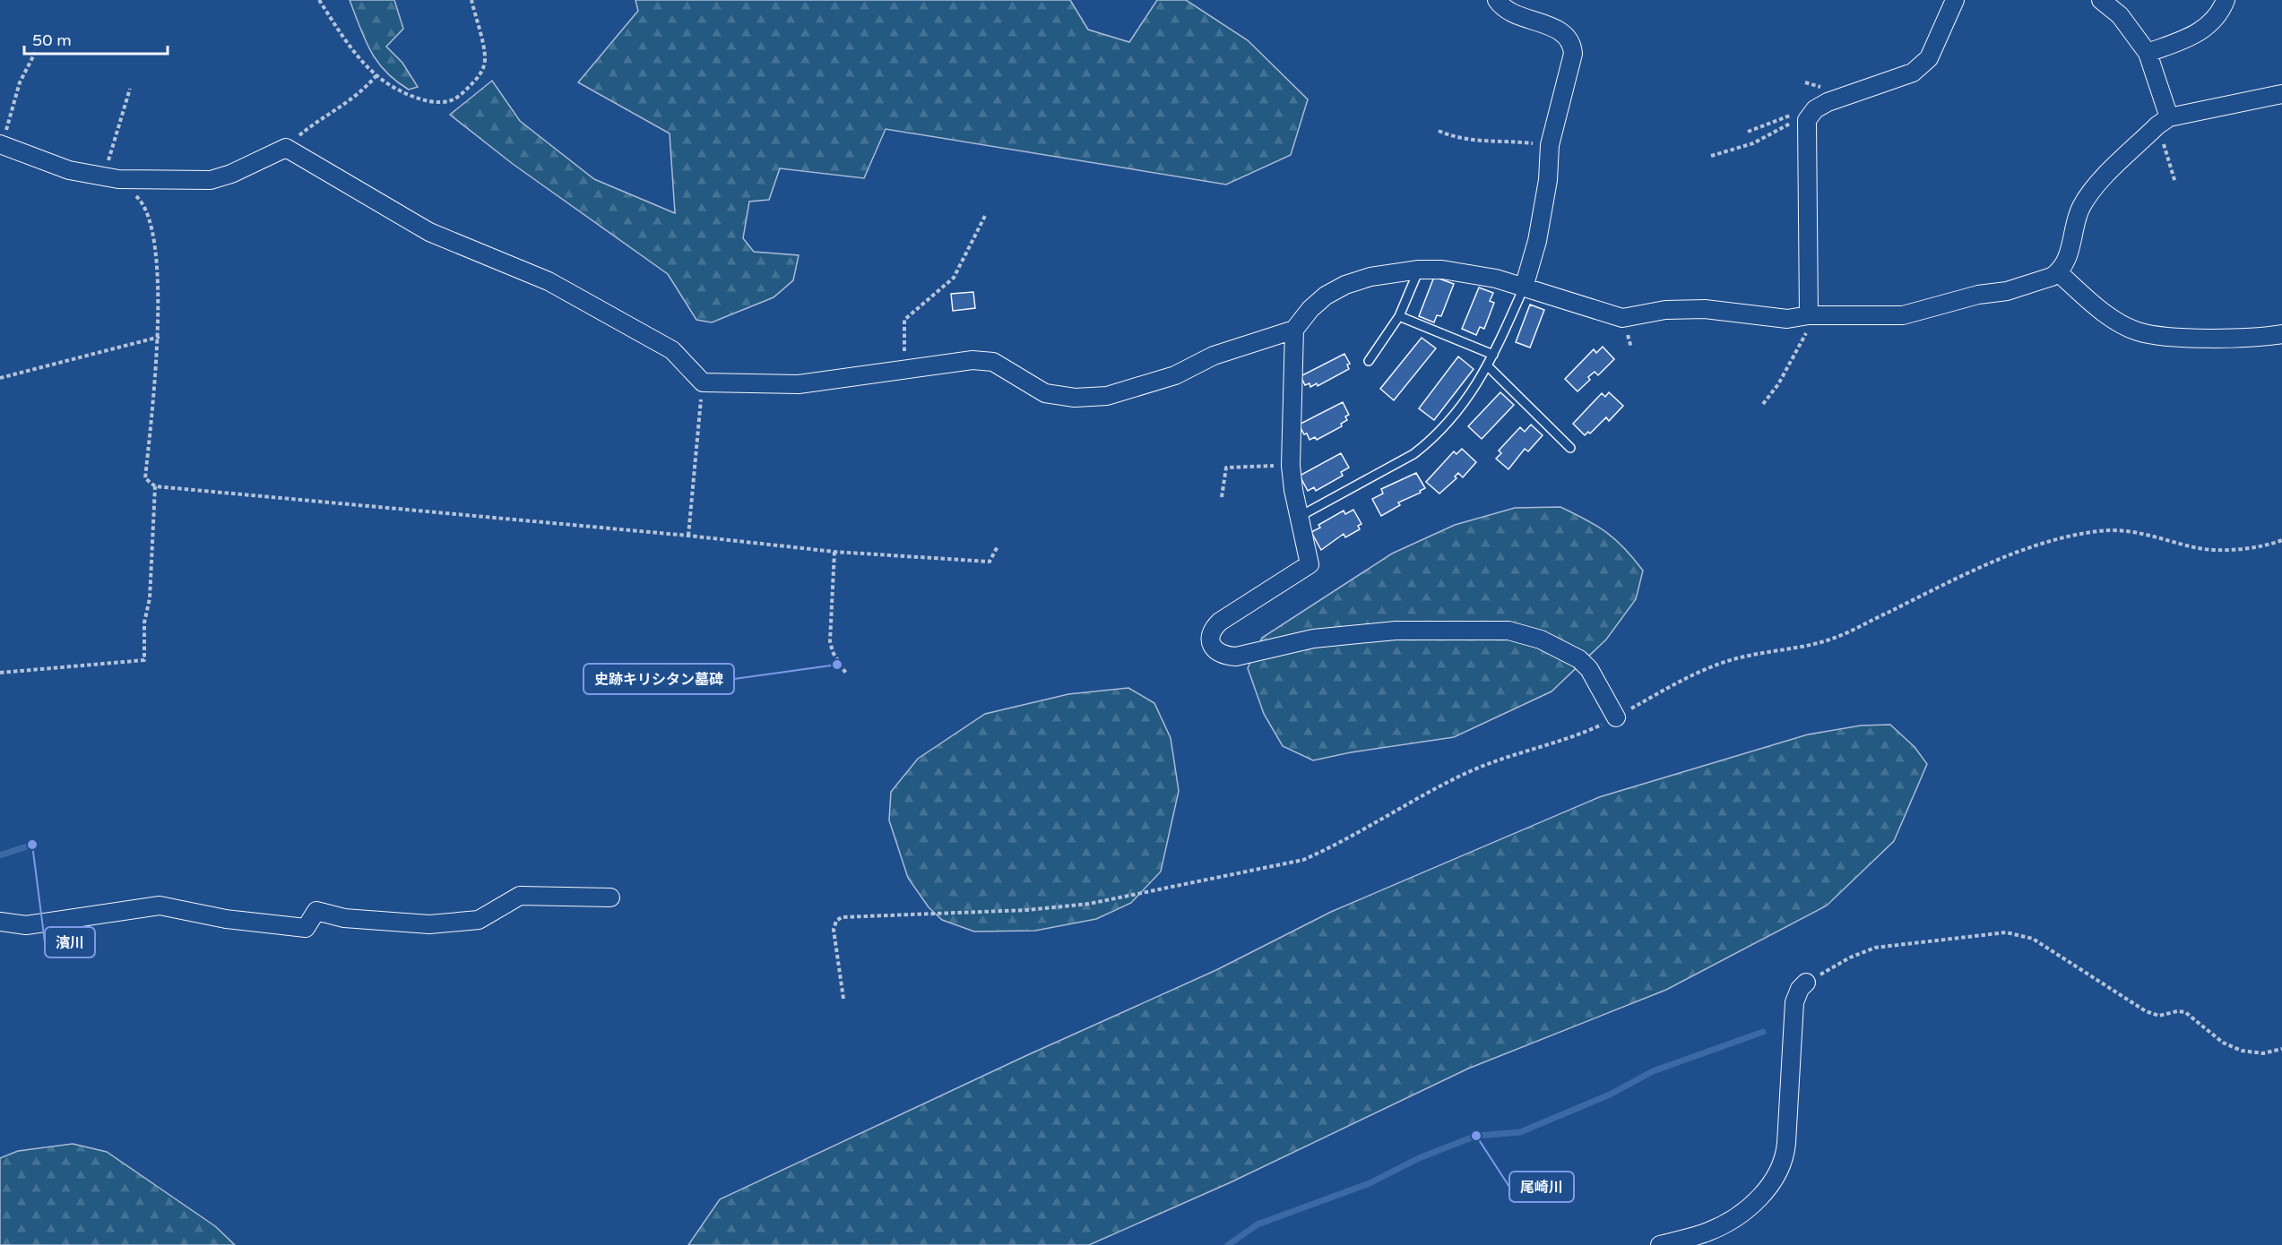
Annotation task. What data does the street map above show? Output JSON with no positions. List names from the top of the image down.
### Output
{
  "places": ["史跡キリシタン墓碑", "濱川", "尾崎川"],
  "scale_bar": "50 m"
}
